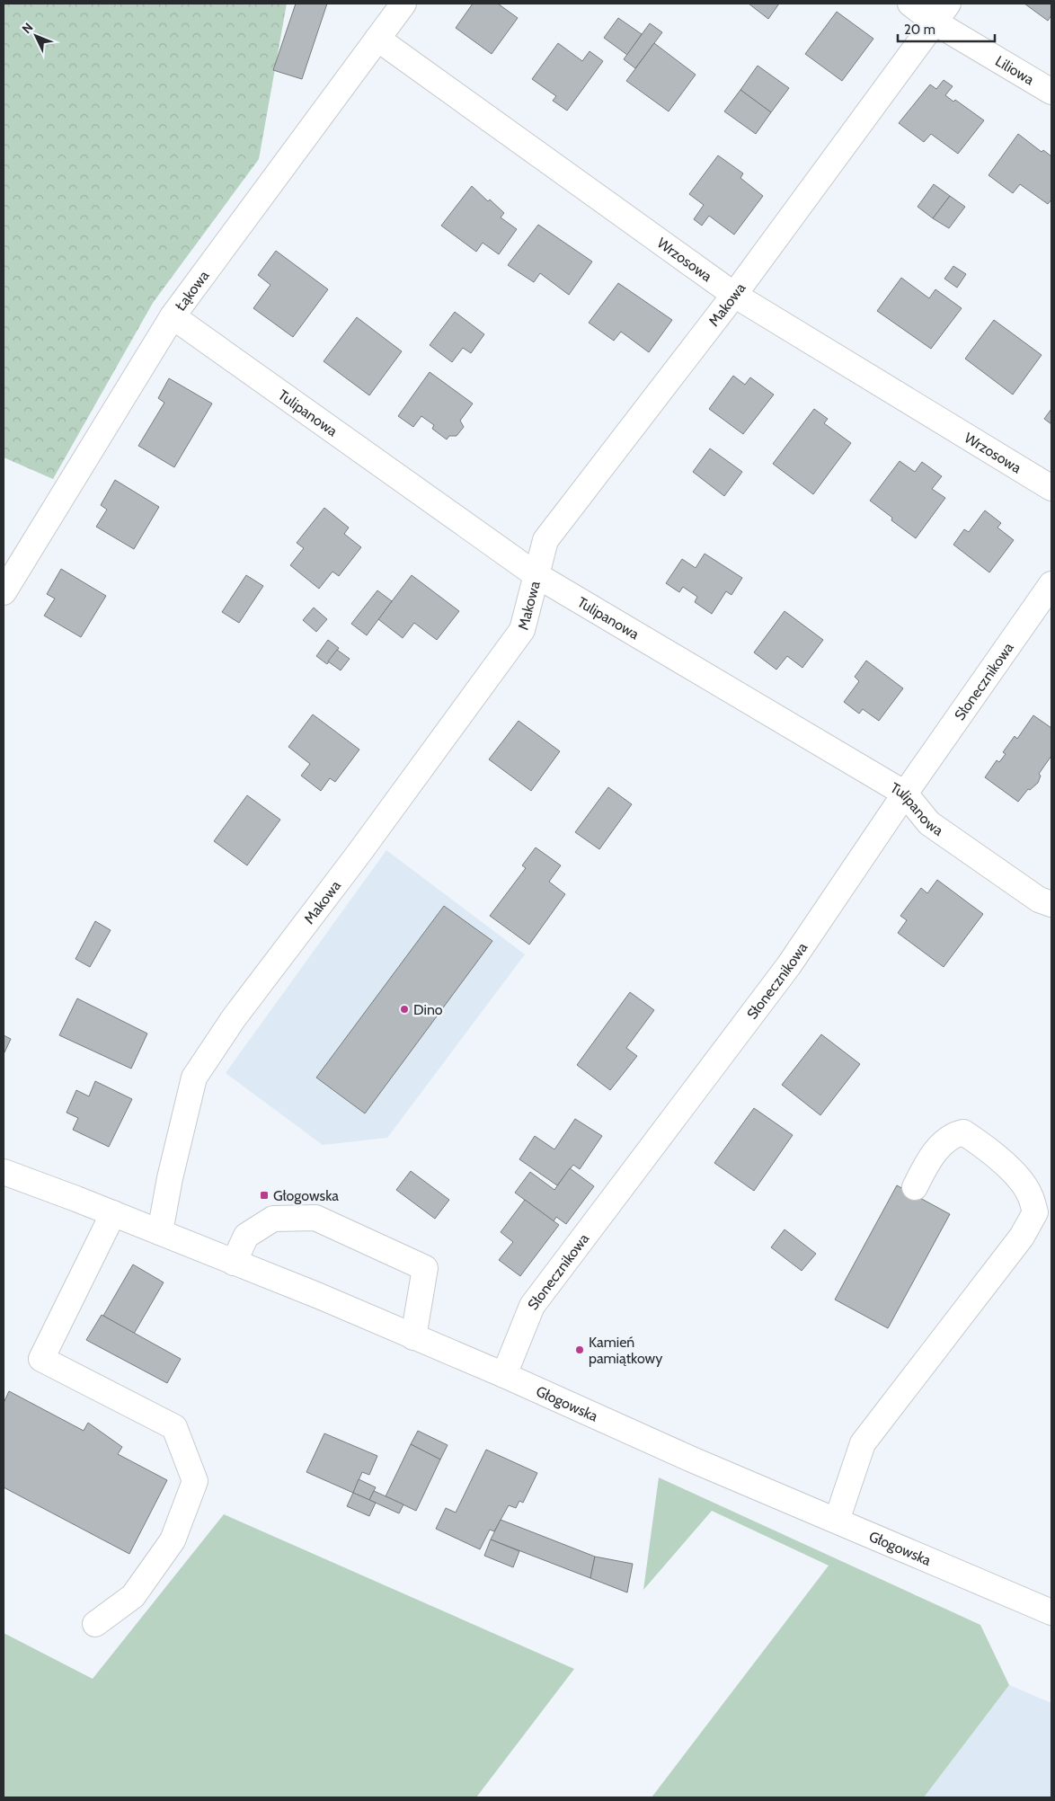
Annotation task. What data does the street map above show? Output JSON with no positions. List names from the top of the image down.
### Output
{
  "streets": {
    "street": [
      "Liliowa",
      "Wrzosowa",
      "Łąkowa",
      "Makowa",
      "Tulipanowa",
      "Słonecznikowa",
      "Głogowska"
    ]
  },
  "crossings": [
    ["Liliowa", "Makowa"],
    ["Wrzosowa", "Łąkowa"],
    ["Wrzosowa", "Makowa"],
    ["Łąkowa", "Tulipanowa"],
    ["Makowa", "Tulipanowa"],
    ["Makowa", "Głogowska"],
    ["Tulipanowa", "Słonecznikowa"],
    ["Słonecznikowa", "Głogowska"]
  ],
  "places": {
    "other": ["Dino", "Kamień pamiątkowy"],
    "transit": ["Głogowska"]
  },
  "scale_bar": "20 m",
  "north": "top left"
}
